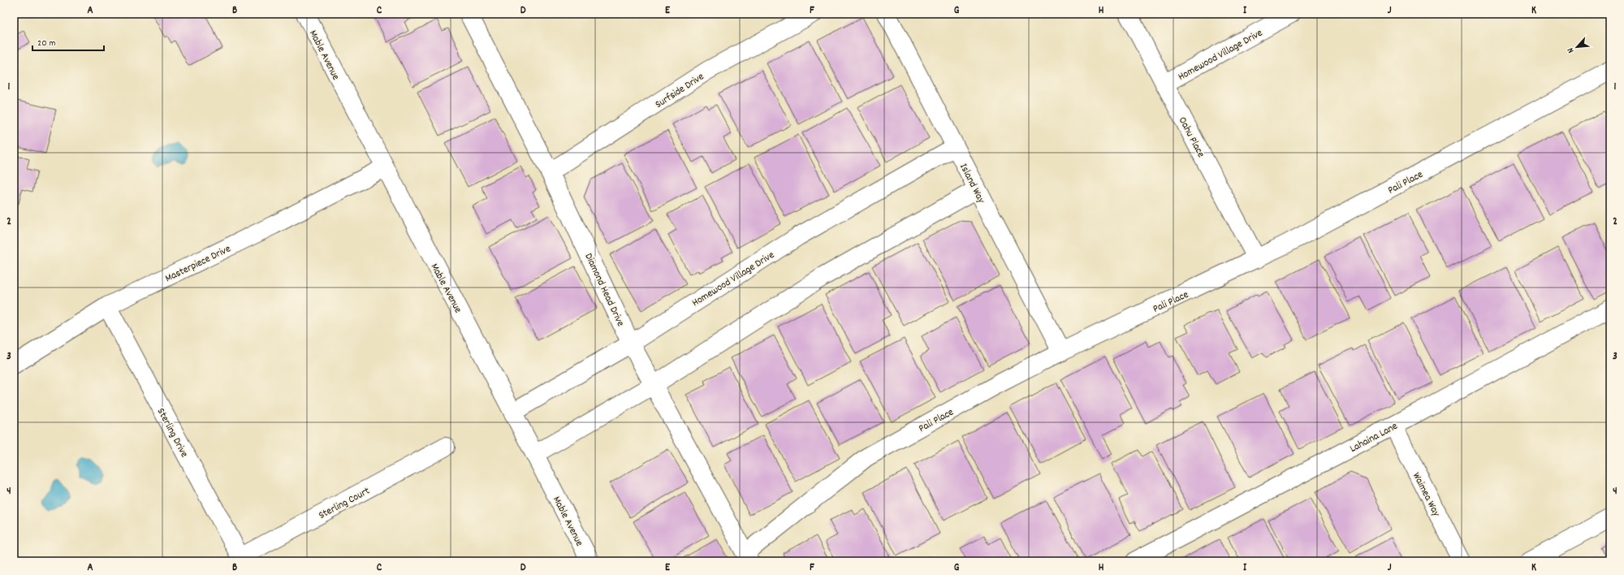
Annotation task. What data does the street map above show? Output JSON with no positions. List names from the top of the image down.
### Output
{
  "streets": {
    "street": [
      "Homewood Village Drive",
      "Mable Avenue",
      "Surfside Drive",
      "Oahu Place",
      "Pali Place",
      "Island Way",
      "Masterpiece Drive",
      "Diamond Head Drive",
      "Sterling Drive",
      "Lahaina Lane",
      "Waimea Way",
      "Sterling Court"
    ]
  },
  "crossings": [
    ["Homewood Village Drive", "Mable Avenue"],
    ["Homewood Village Drive", "Oahu Place"],
    ["Homewood Village Drive", "Island Way"],
    ["Homewood Village Drive", "Diamond Head Drive"],
    ["Mable Avenue", "Masterpiece Drive"],
    ["Surfside Drive", "Diamond Head Drive"],
    ["Oahu Place", "Pali Place"],
    ["Pali Place", "Island Way"],
    ["Pali Place", "Diamond Head Drive"],
    ["Masterpiece Drive", "Sterling Drive"],
    ["Sterling Drive", "Sterling Court"],
    ["Lahaina Lane", "Waimea Way"]
  ],
  "scale_bar": "20 m",
  "north": "bottom left",
  "grid": {
    "columns": [
      "A",
      "B",
      "C",
      "D",
      "E",
      "F",
      "G",
      "H",
      "I",
      "J",
      "K"
    ],
    "rows": [
      "1",
      "2",
      "3",
      "4"
    ]
  }
}
